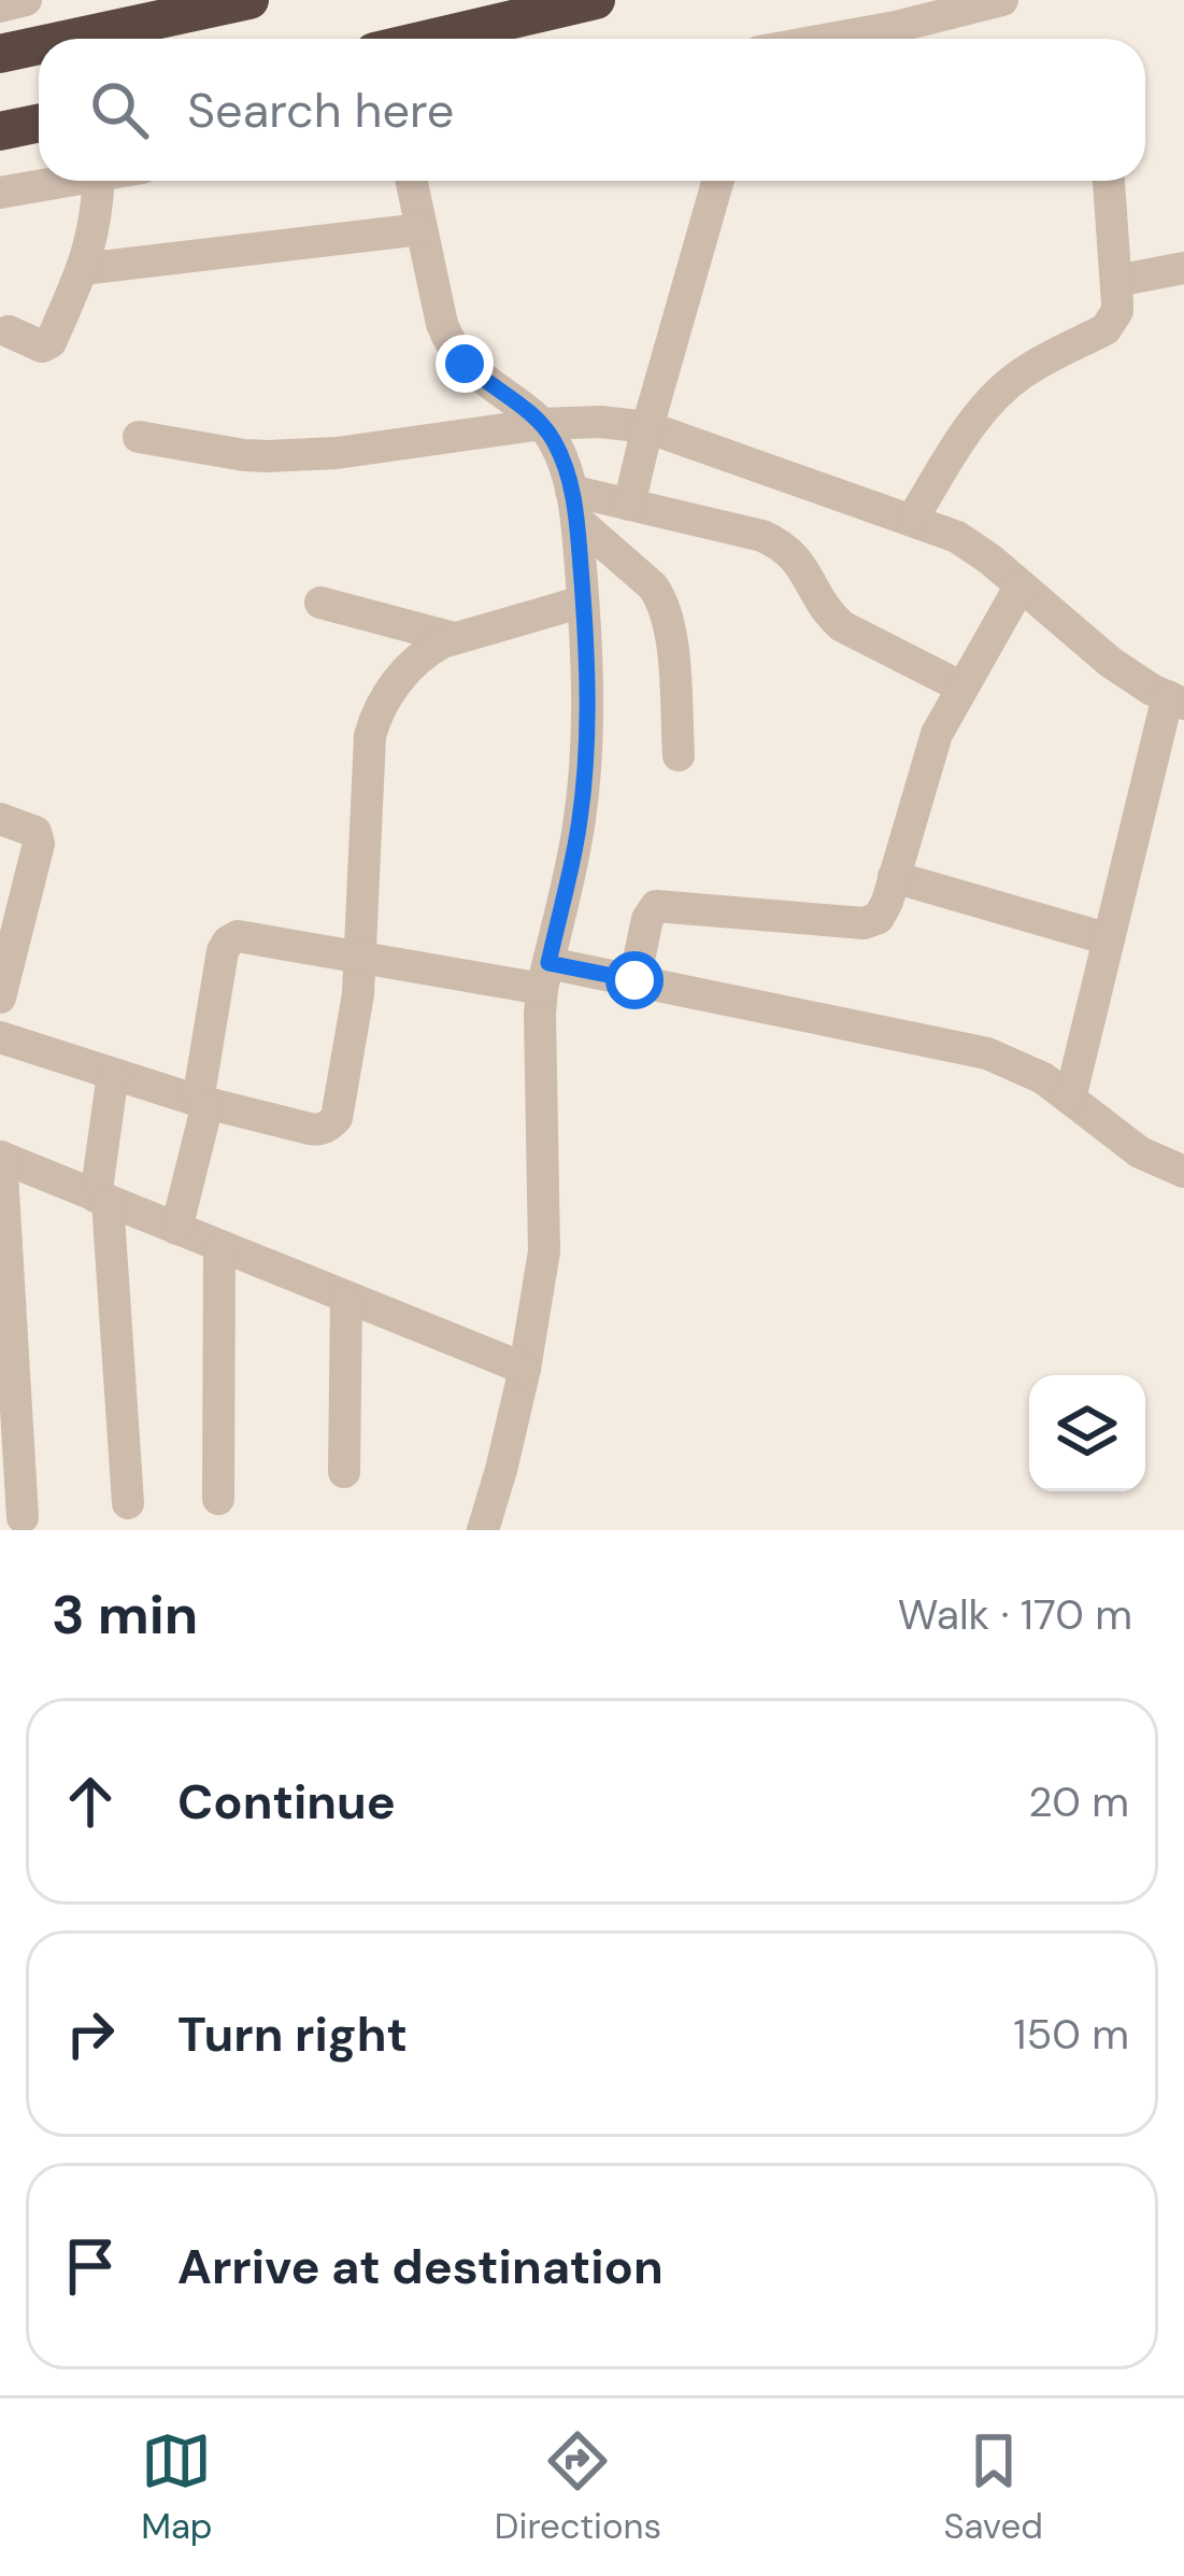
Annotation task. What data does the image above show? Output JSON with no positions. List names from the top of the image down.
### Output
{
  "page": {
    "search": "Search here",
    "heading": ["3 min", "Walk · 170 m"],
    "list": [
      ["Continue", "20 m"],
      ["Turn right", "150 m"],
      "Arrive at destination"
    ],
    "nav": ["Map", "Directions", "Saved"]
  }
}
